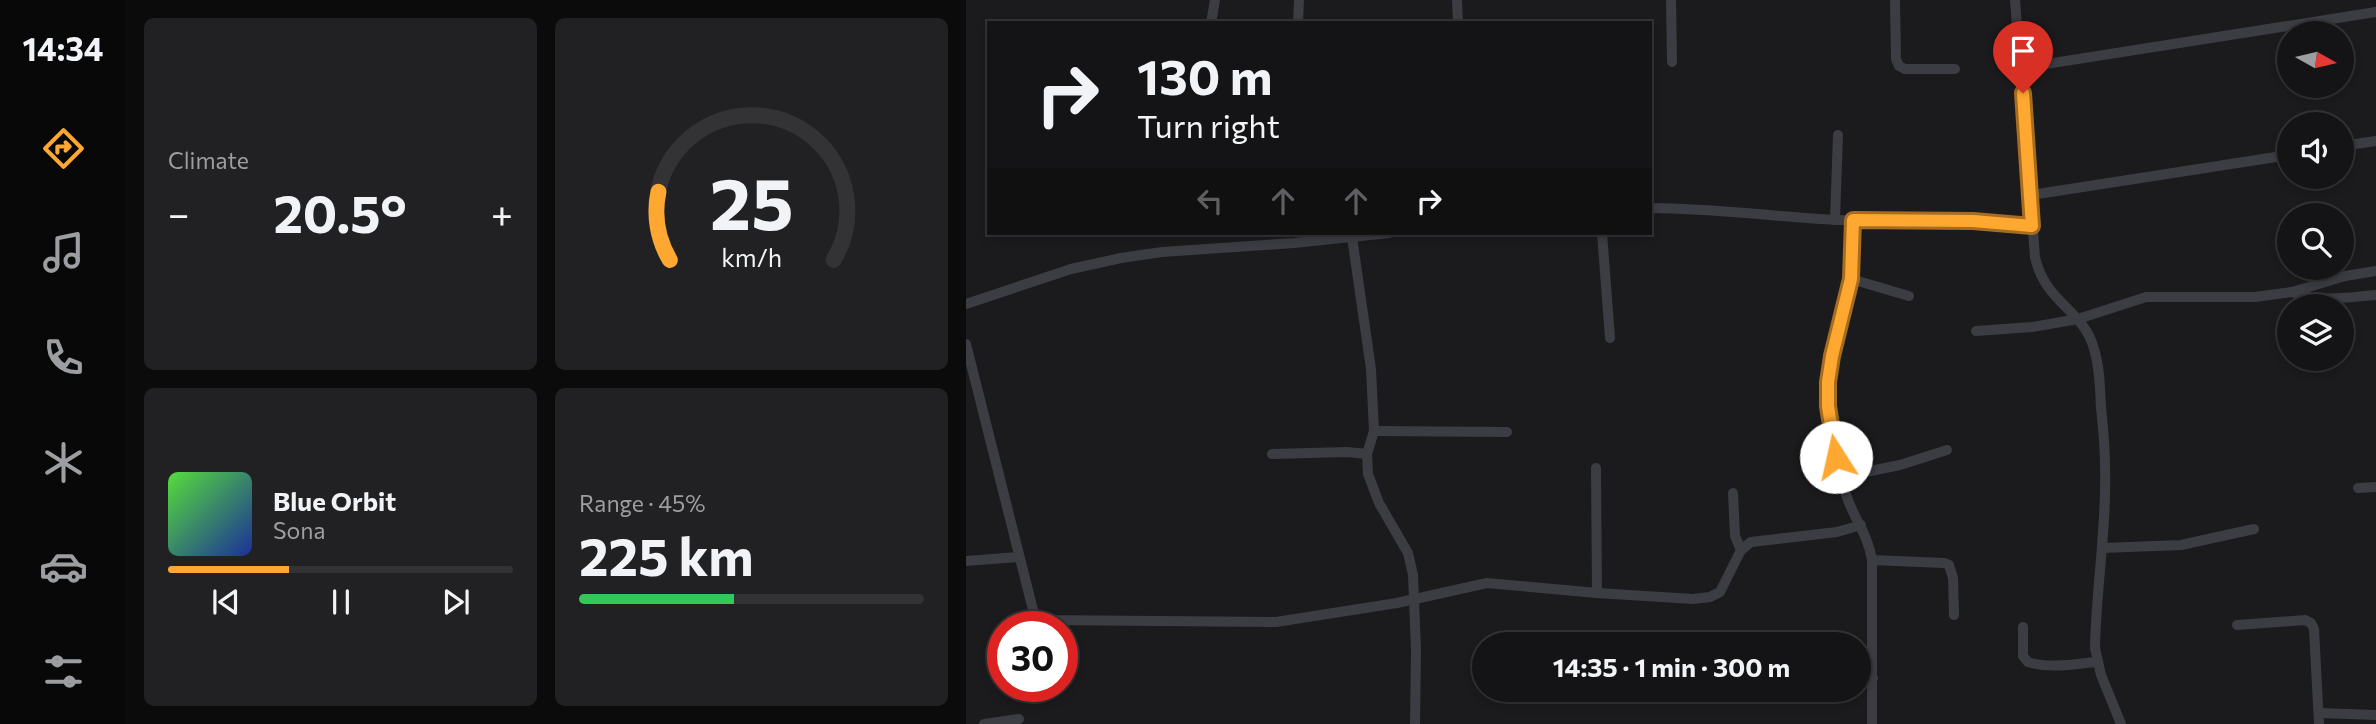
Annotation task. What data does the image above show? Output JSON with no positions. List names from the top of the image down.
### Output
{
  "north": "right",
  "page": {
    "tabs": "14:34",
    "tile": [
      "Climate",
      ["Range · 45%", "225 km"]
    ],
    "turn": ["130 m", "Turn right"],
    "heat": ["−", "20.5°", "+"],
    "song": ["Blue Orbit", "Sona"],
    "limit": "30",
    "trip": "14:35 · 1 min · 300 m",
    "gauge": ["25", "km/h"]
  }
}
